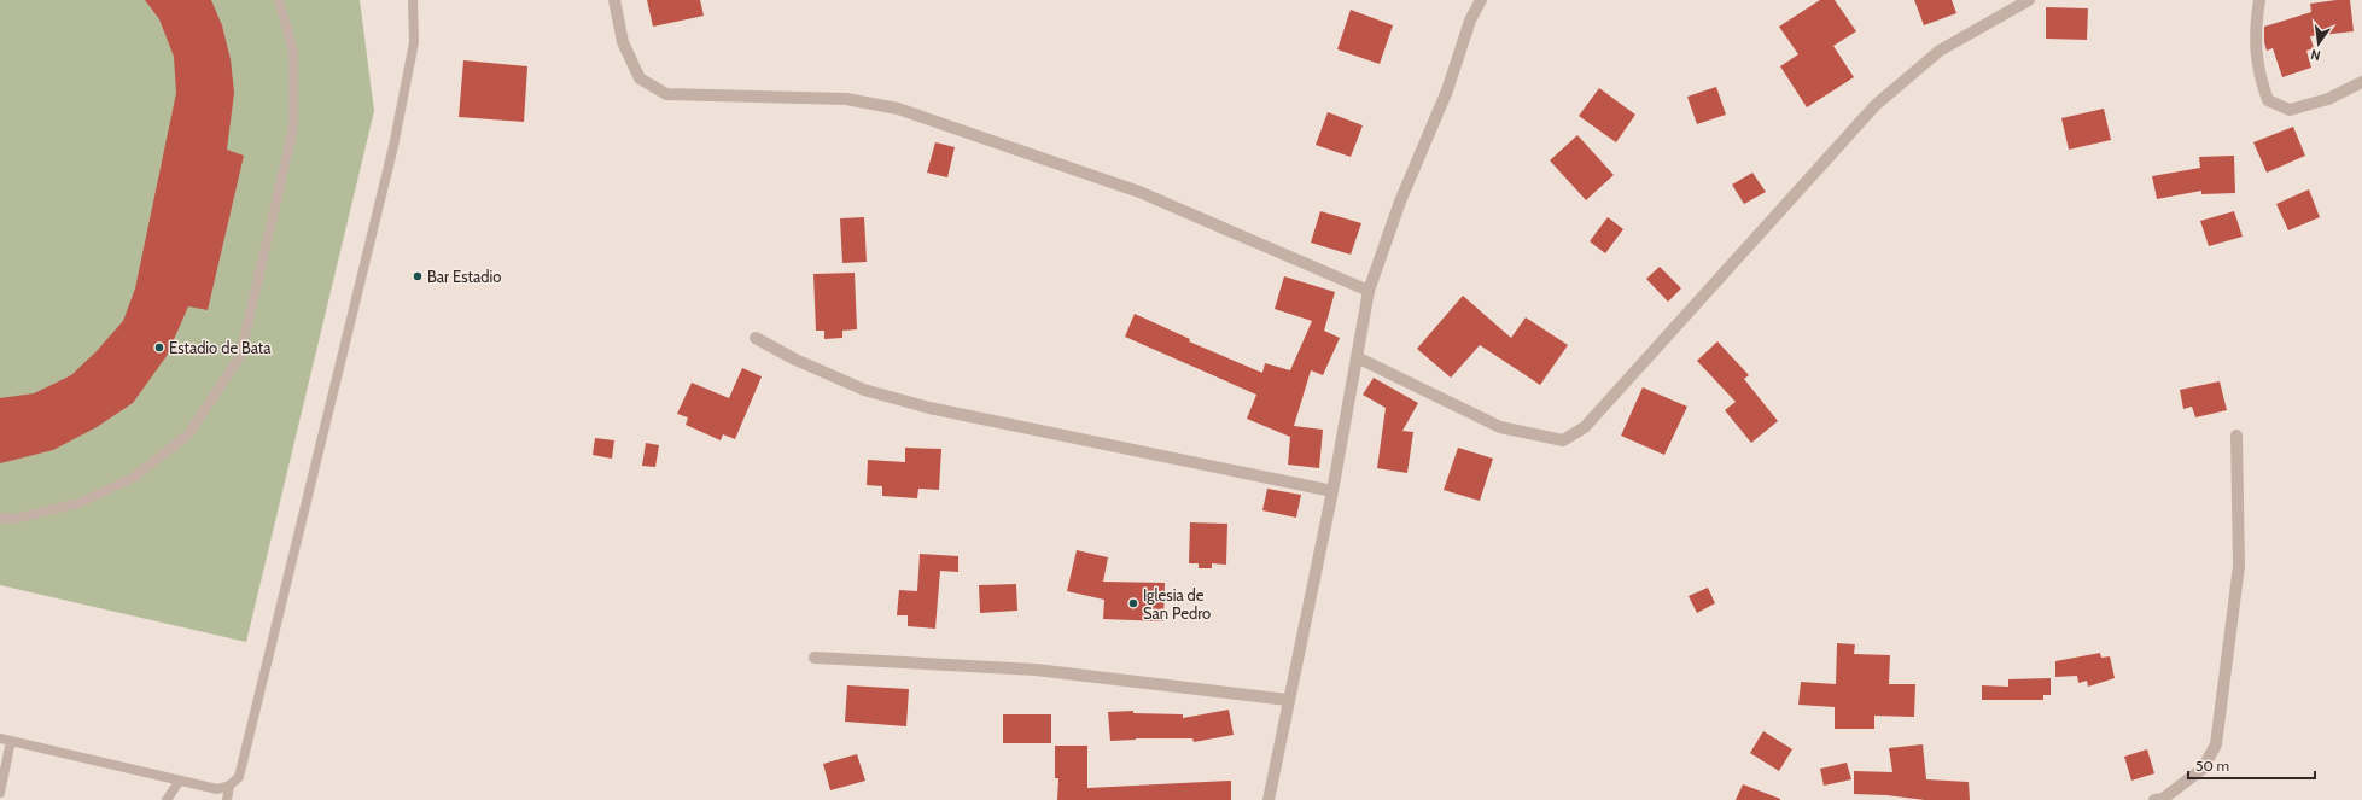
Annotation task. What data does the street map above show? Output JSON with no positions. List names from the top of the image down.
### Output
{
  "places": ["Bar Estadio", "Estadio de Bata", "Iglesia de San Pedro"],
  "scale_bar": "50 m",
  "north": "bottom"
}
